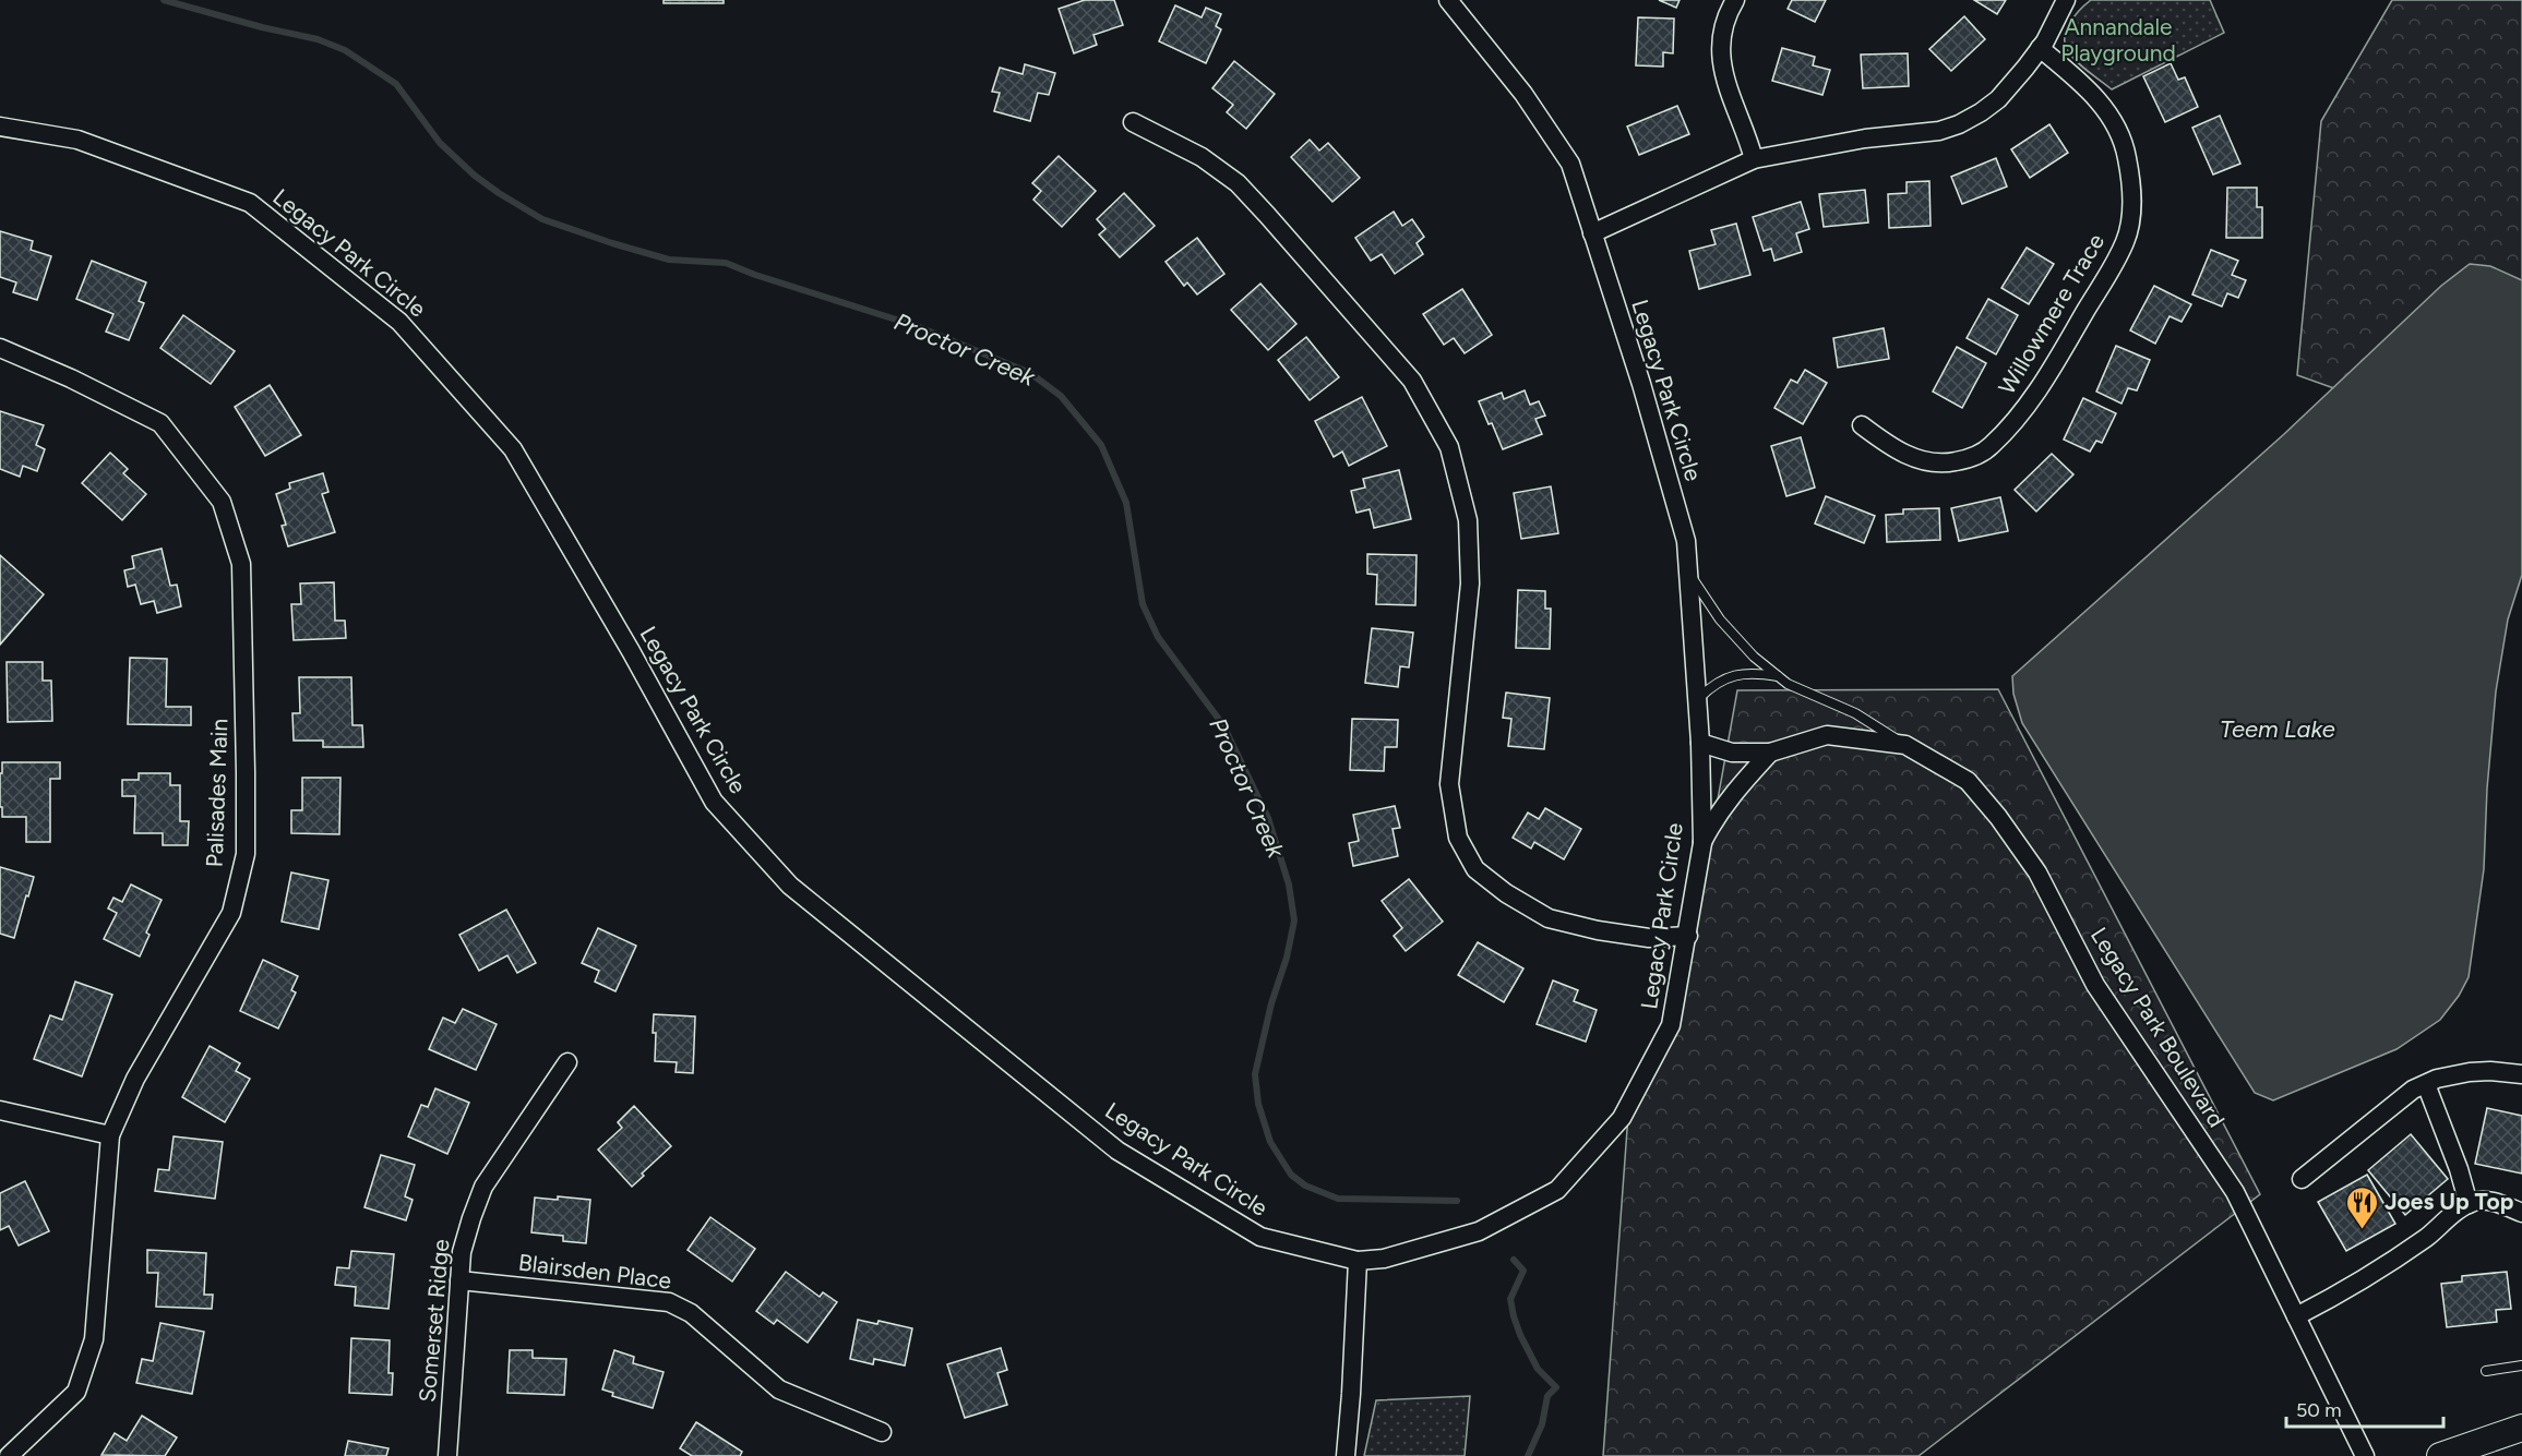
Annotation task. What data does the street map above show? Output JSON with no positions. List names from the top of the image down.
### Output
{
  "streets": {
    "street": [
      "Legacy Park Circle",
      "Willowmere Trace",
      "Palisades Main",
      "Legacy Park Boulevard",
      "Blairsden Place",
      "Somerset Ridge"
    ]
  },
  "crossings": [
    ["Legacy Park Circle", "Legacy Park Boulevard"],
    ["Blairsden Place", "Somerset Ridge"]
  ],
  "water": ["Proctor Creek", "Teem Lake"],
  "parks": ["Annandale Playground"],
  "places": {
    "restaurant": ["Joes Up Top"]
  },
  "scale_bar": "50 m"
}
